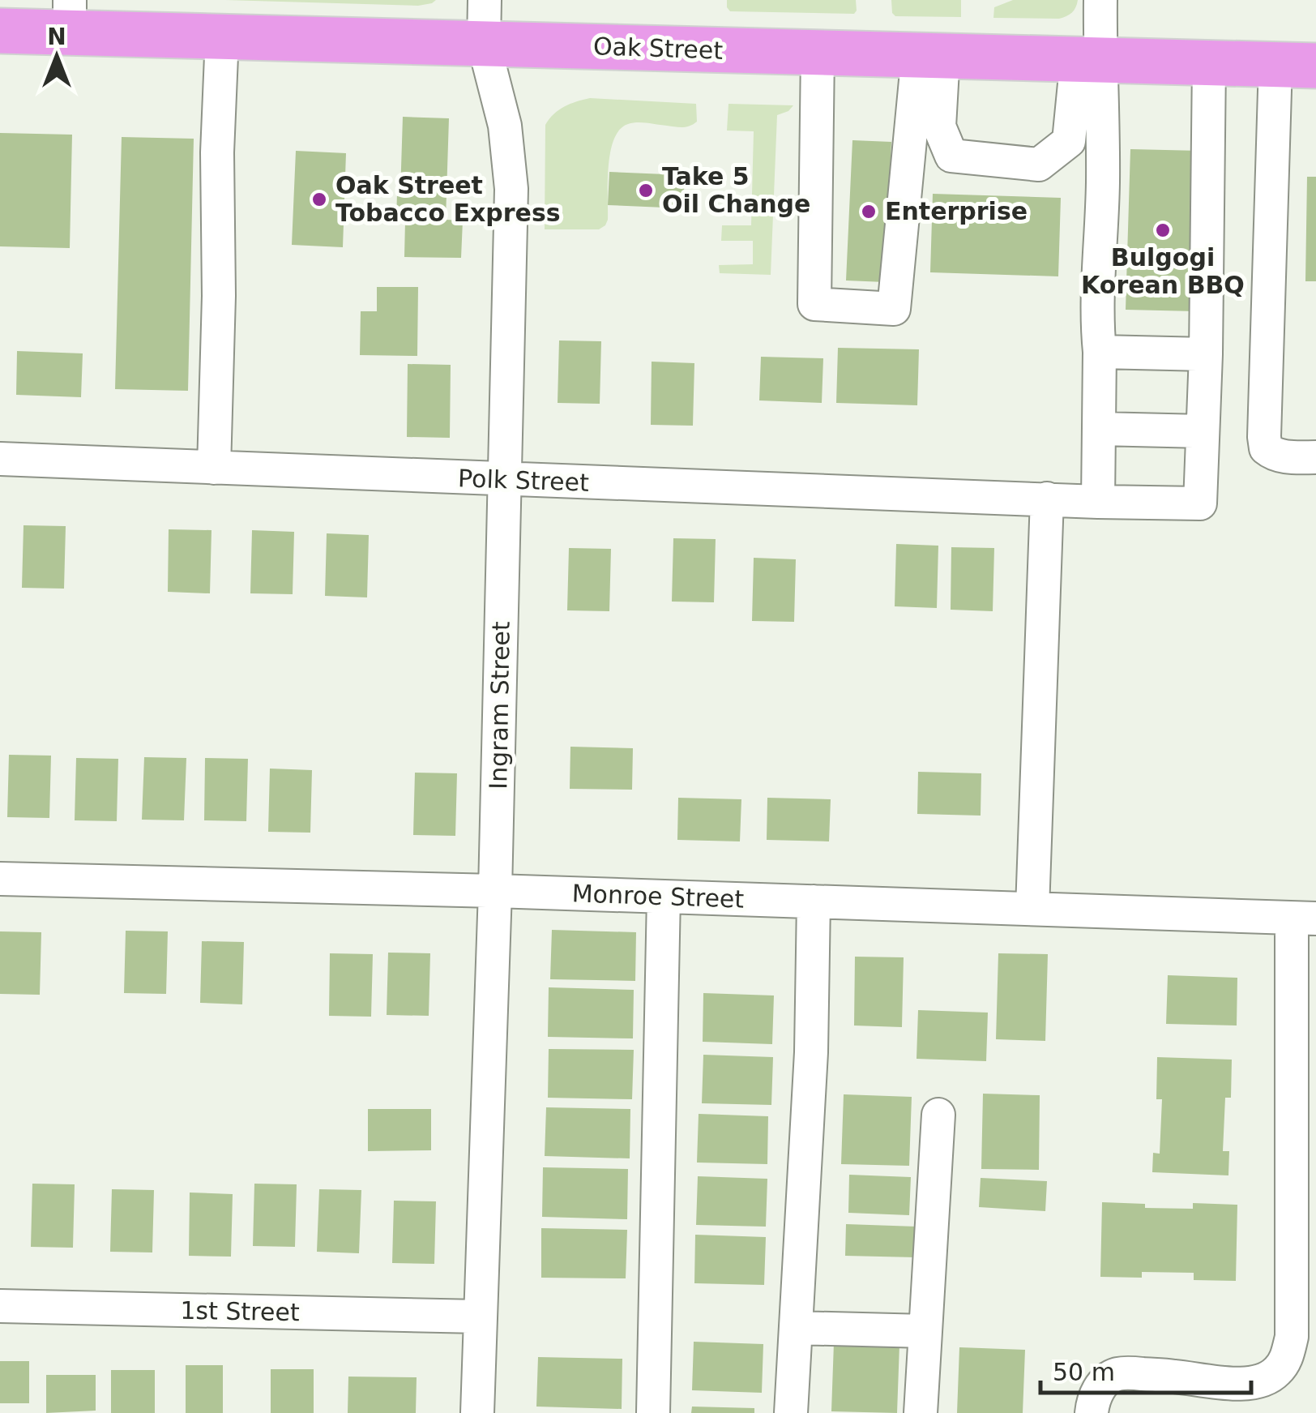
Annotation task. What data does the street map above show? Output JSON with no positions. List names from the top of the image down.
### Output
{
  "streets": {
    "highway": ["Oak Street"],
    "street": [
      "Polk Street",
      "Ingram Street",
      "Monroe Street",
      "1st Street"
    ]
  },
  "crossings": [
    ["Oak Street", "Ingram Street"],
    ["Polk Street", "Ingram Street"],
    ["Ingram Street", "Monroe Street"],
    ["Ingram Street", "1st Street"]
  ],
  "places": [
    "Take 5 Oil Change",
    "Oak Street Tobacco Express",
    "Enterprise",
    "Bulgogi Korean BBQ"
  ],
  "scale_bar": "50 m",
  "north": "top"
}
